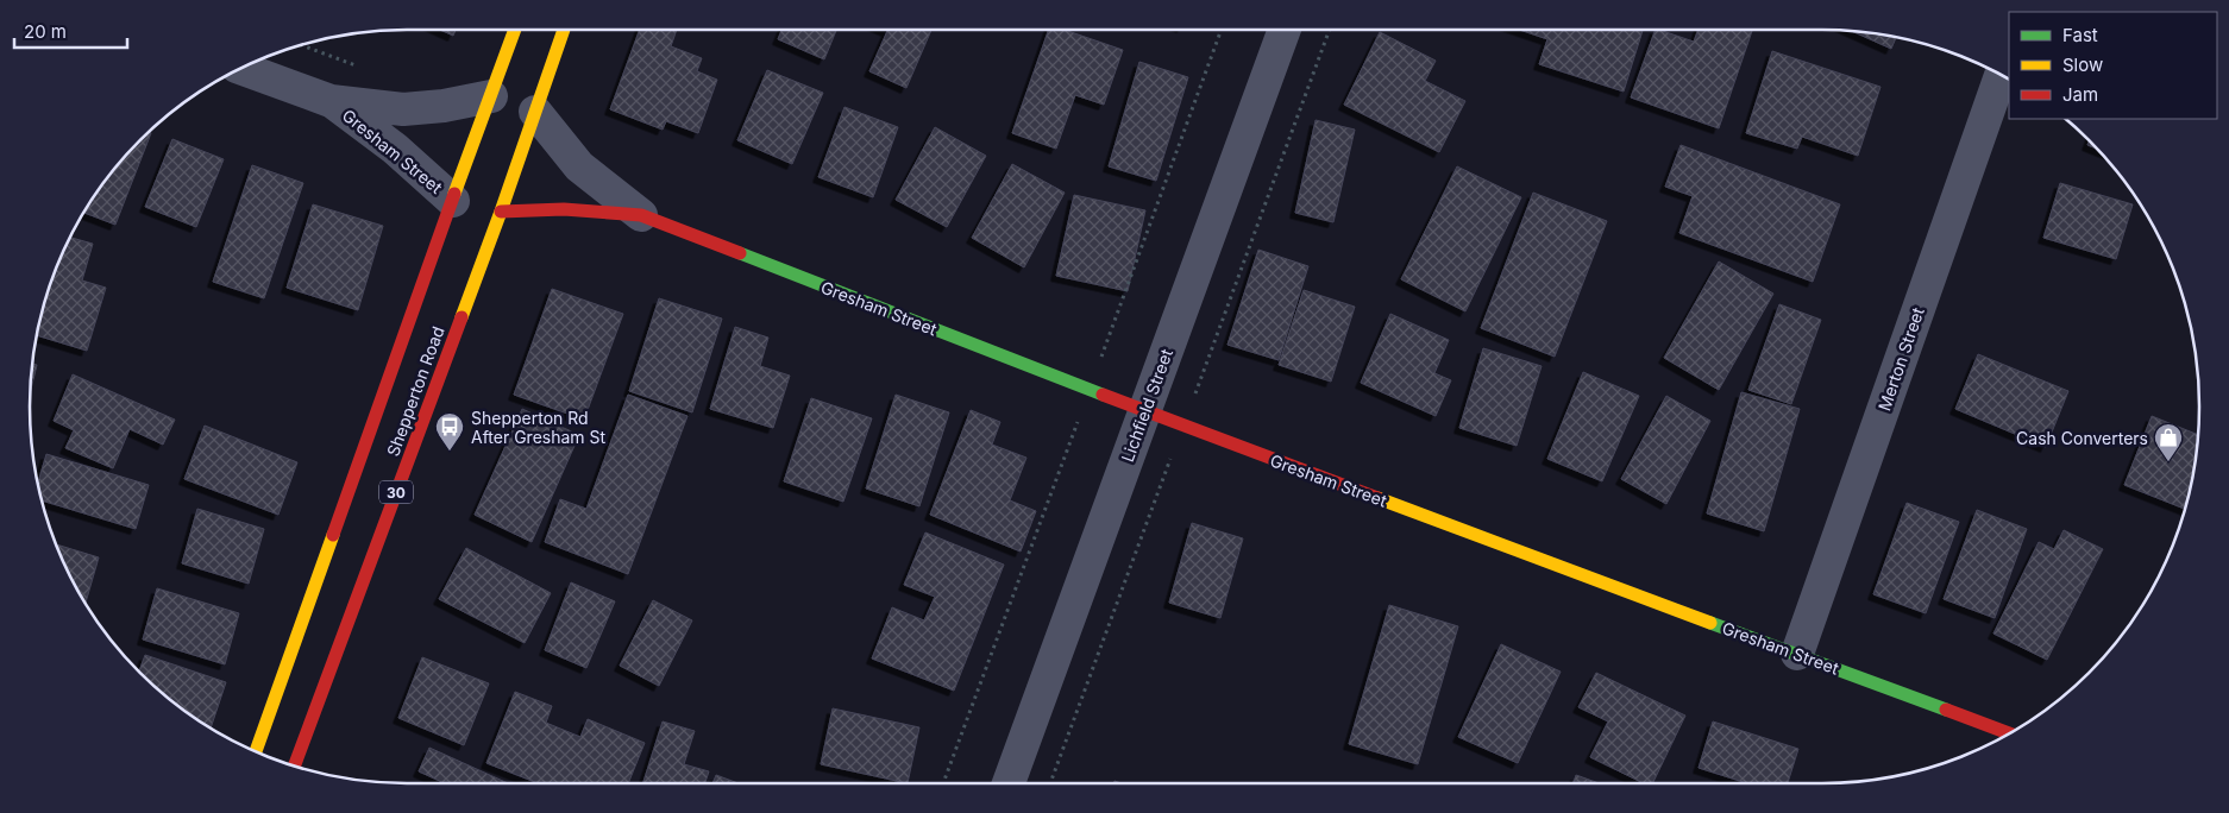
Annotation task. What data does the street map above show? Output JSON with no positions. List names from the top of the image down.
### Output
{
  "streets": {
    "main road": ["Gresham Street", "Shepperton Road", "30"],
    "street": ["Merton Street", "Lichfield Street"]
  },
  "crossings": [
    ["Gresham Street", "Merton Street"],
    ["Gresham Street", "Shepperton Road"],
    ["Gresham Street", "Lichfield Street"]
  ],
  "places": {
    "bus stop": ["Shepperton Rd After Gresham St"],
    "shop": ["Cash Converters"]
  },
  "legend": ["Fast", "Slow", "Jam"],
  "scale_bar": "20 m"
}
